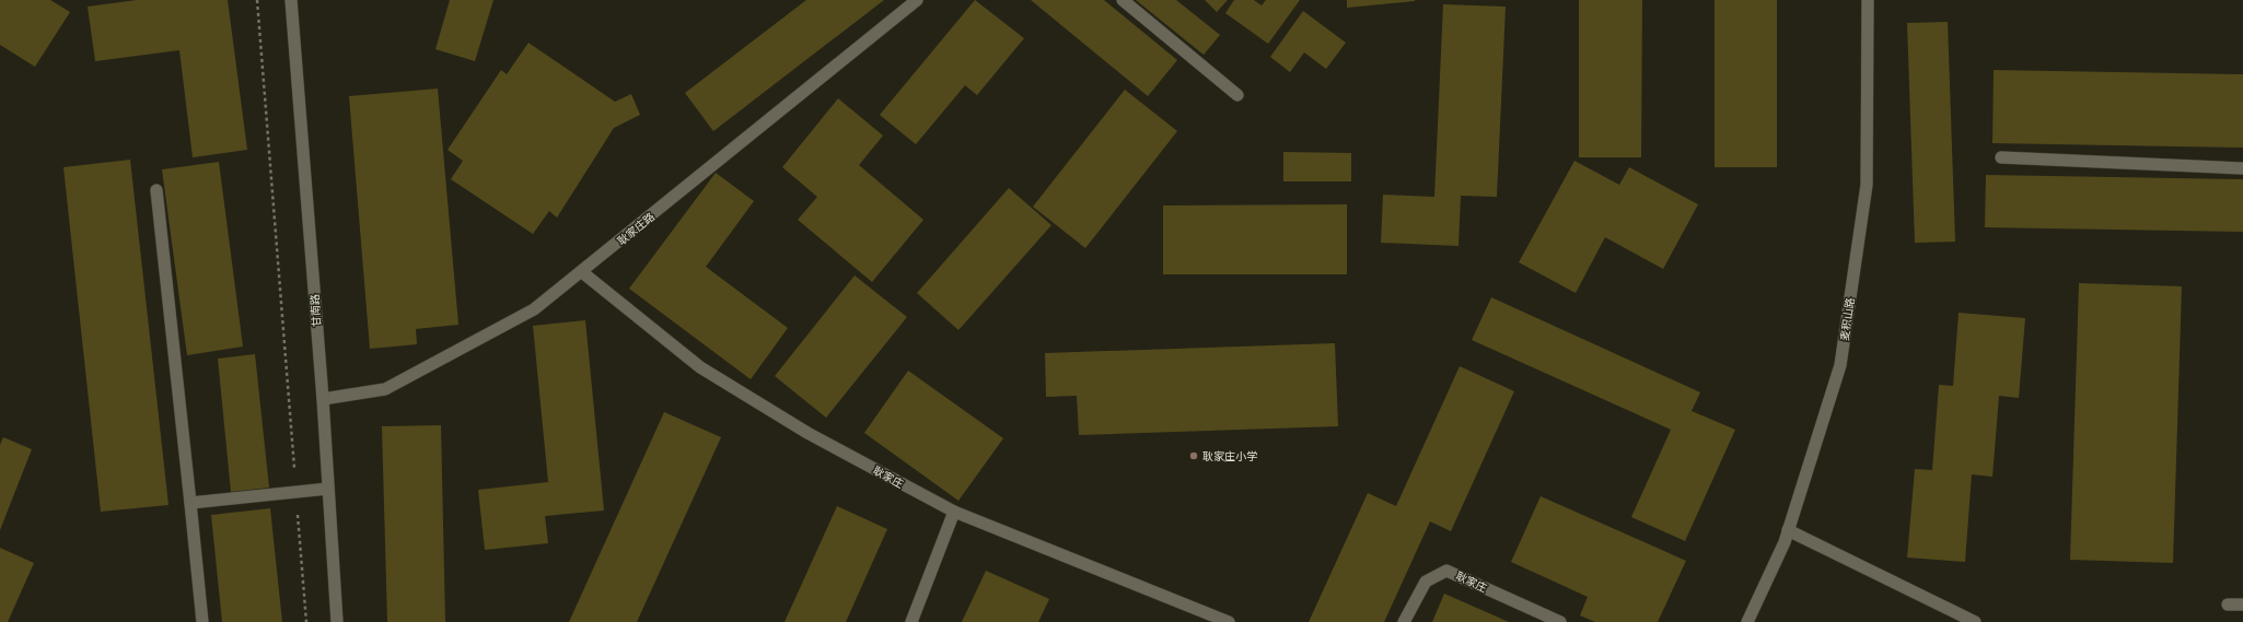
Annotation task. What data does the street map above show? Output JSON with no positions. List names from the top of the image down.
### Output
{
  "streets": {
    "street": [
      "耿家庄路",
      "甘南路",
      "麦积山路",
      "耿家庄"
    ]
  },
  "crossings": [
    ["耿家庄路", "甘南路"],
    ["耿家庄路", "耿家庄"]
  ],
  "places": ["耿家庄小学"]
}
